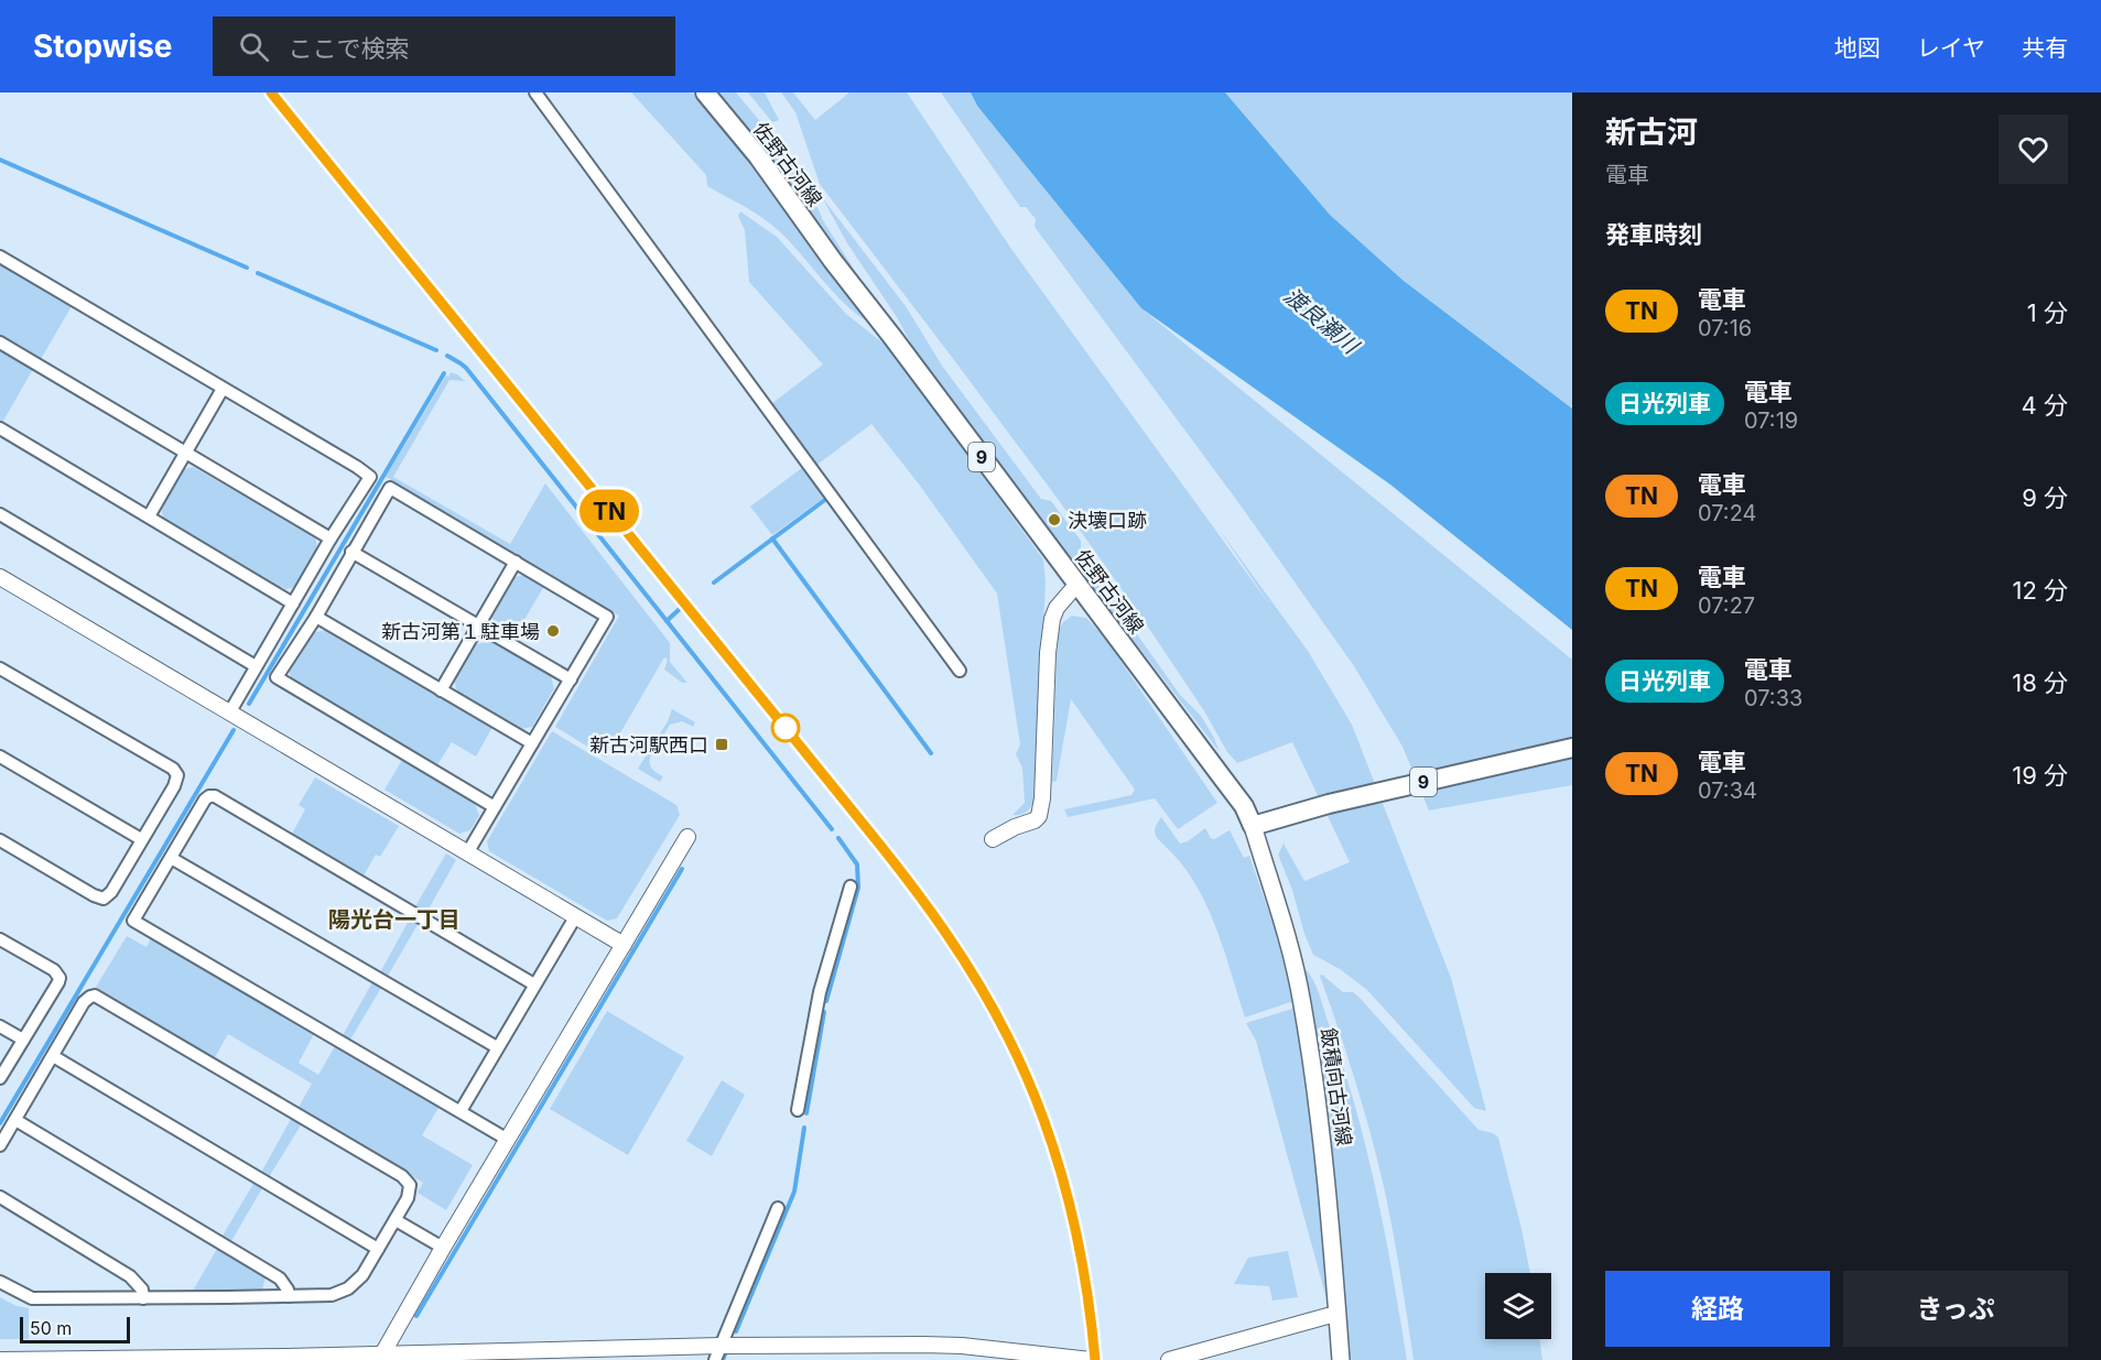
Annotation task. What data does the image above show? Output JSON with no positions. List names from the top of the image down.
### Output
{
  "streets": {
    "main road": ["佐野古河線", "9", "飯積向古河線"]
  },
  "crossings": [
    ["佐野古河線", "9"],
    ["佐野古河線", "飯積向古河線"],
    ["9", "飯積向古河線"]
  ],
  "districts": ["陽光台一丁目"],
  "water": ["渡良瀬川"],
  "places": {
    "other": ["決壊口跡", "新古河第１駐車場"],
    "transit": ["新古河駅西口"]
  },
  "scale_bar": "50 m",
  "page": {
    "header": "Stopwise",
    "search": "ここで検索",
    "nav": ["地図", "レイヤ", "共有"],
    "on_map": "TN",
    "heading": [
      ["新古河", "電車"],
      "発車時刻"
    ],
    "list": [
      {
        "mark": "TN",
        "name": "電車",
        "note": "07:16",
        "value": "1 分"
      },
      {
        "mark": "日光列車",
        "name": "電車",
        "note": "07:19",
        "value": "4 分"
      },
      {
        "mark": "TN",
        "name": "電車",
        "note": "07:24",
        "value": "9 分"
      },
      {
        "mark": "TN",
        "name": "電車",
        "note": "07:27",
        "value": "12 分"
      },
      {
        "mark": "日光列車",
        "name": "電車",
        "note": "07:33",
        "value": "18 分"
      },
      {
        "mark": "TN",
        "name": "電車",
        "note": "07:34",
        "value": "19 分"
      }
    ],
    "buttons": ["経路", "きっぷ"],
    "scale": "50 m"
  }
}
